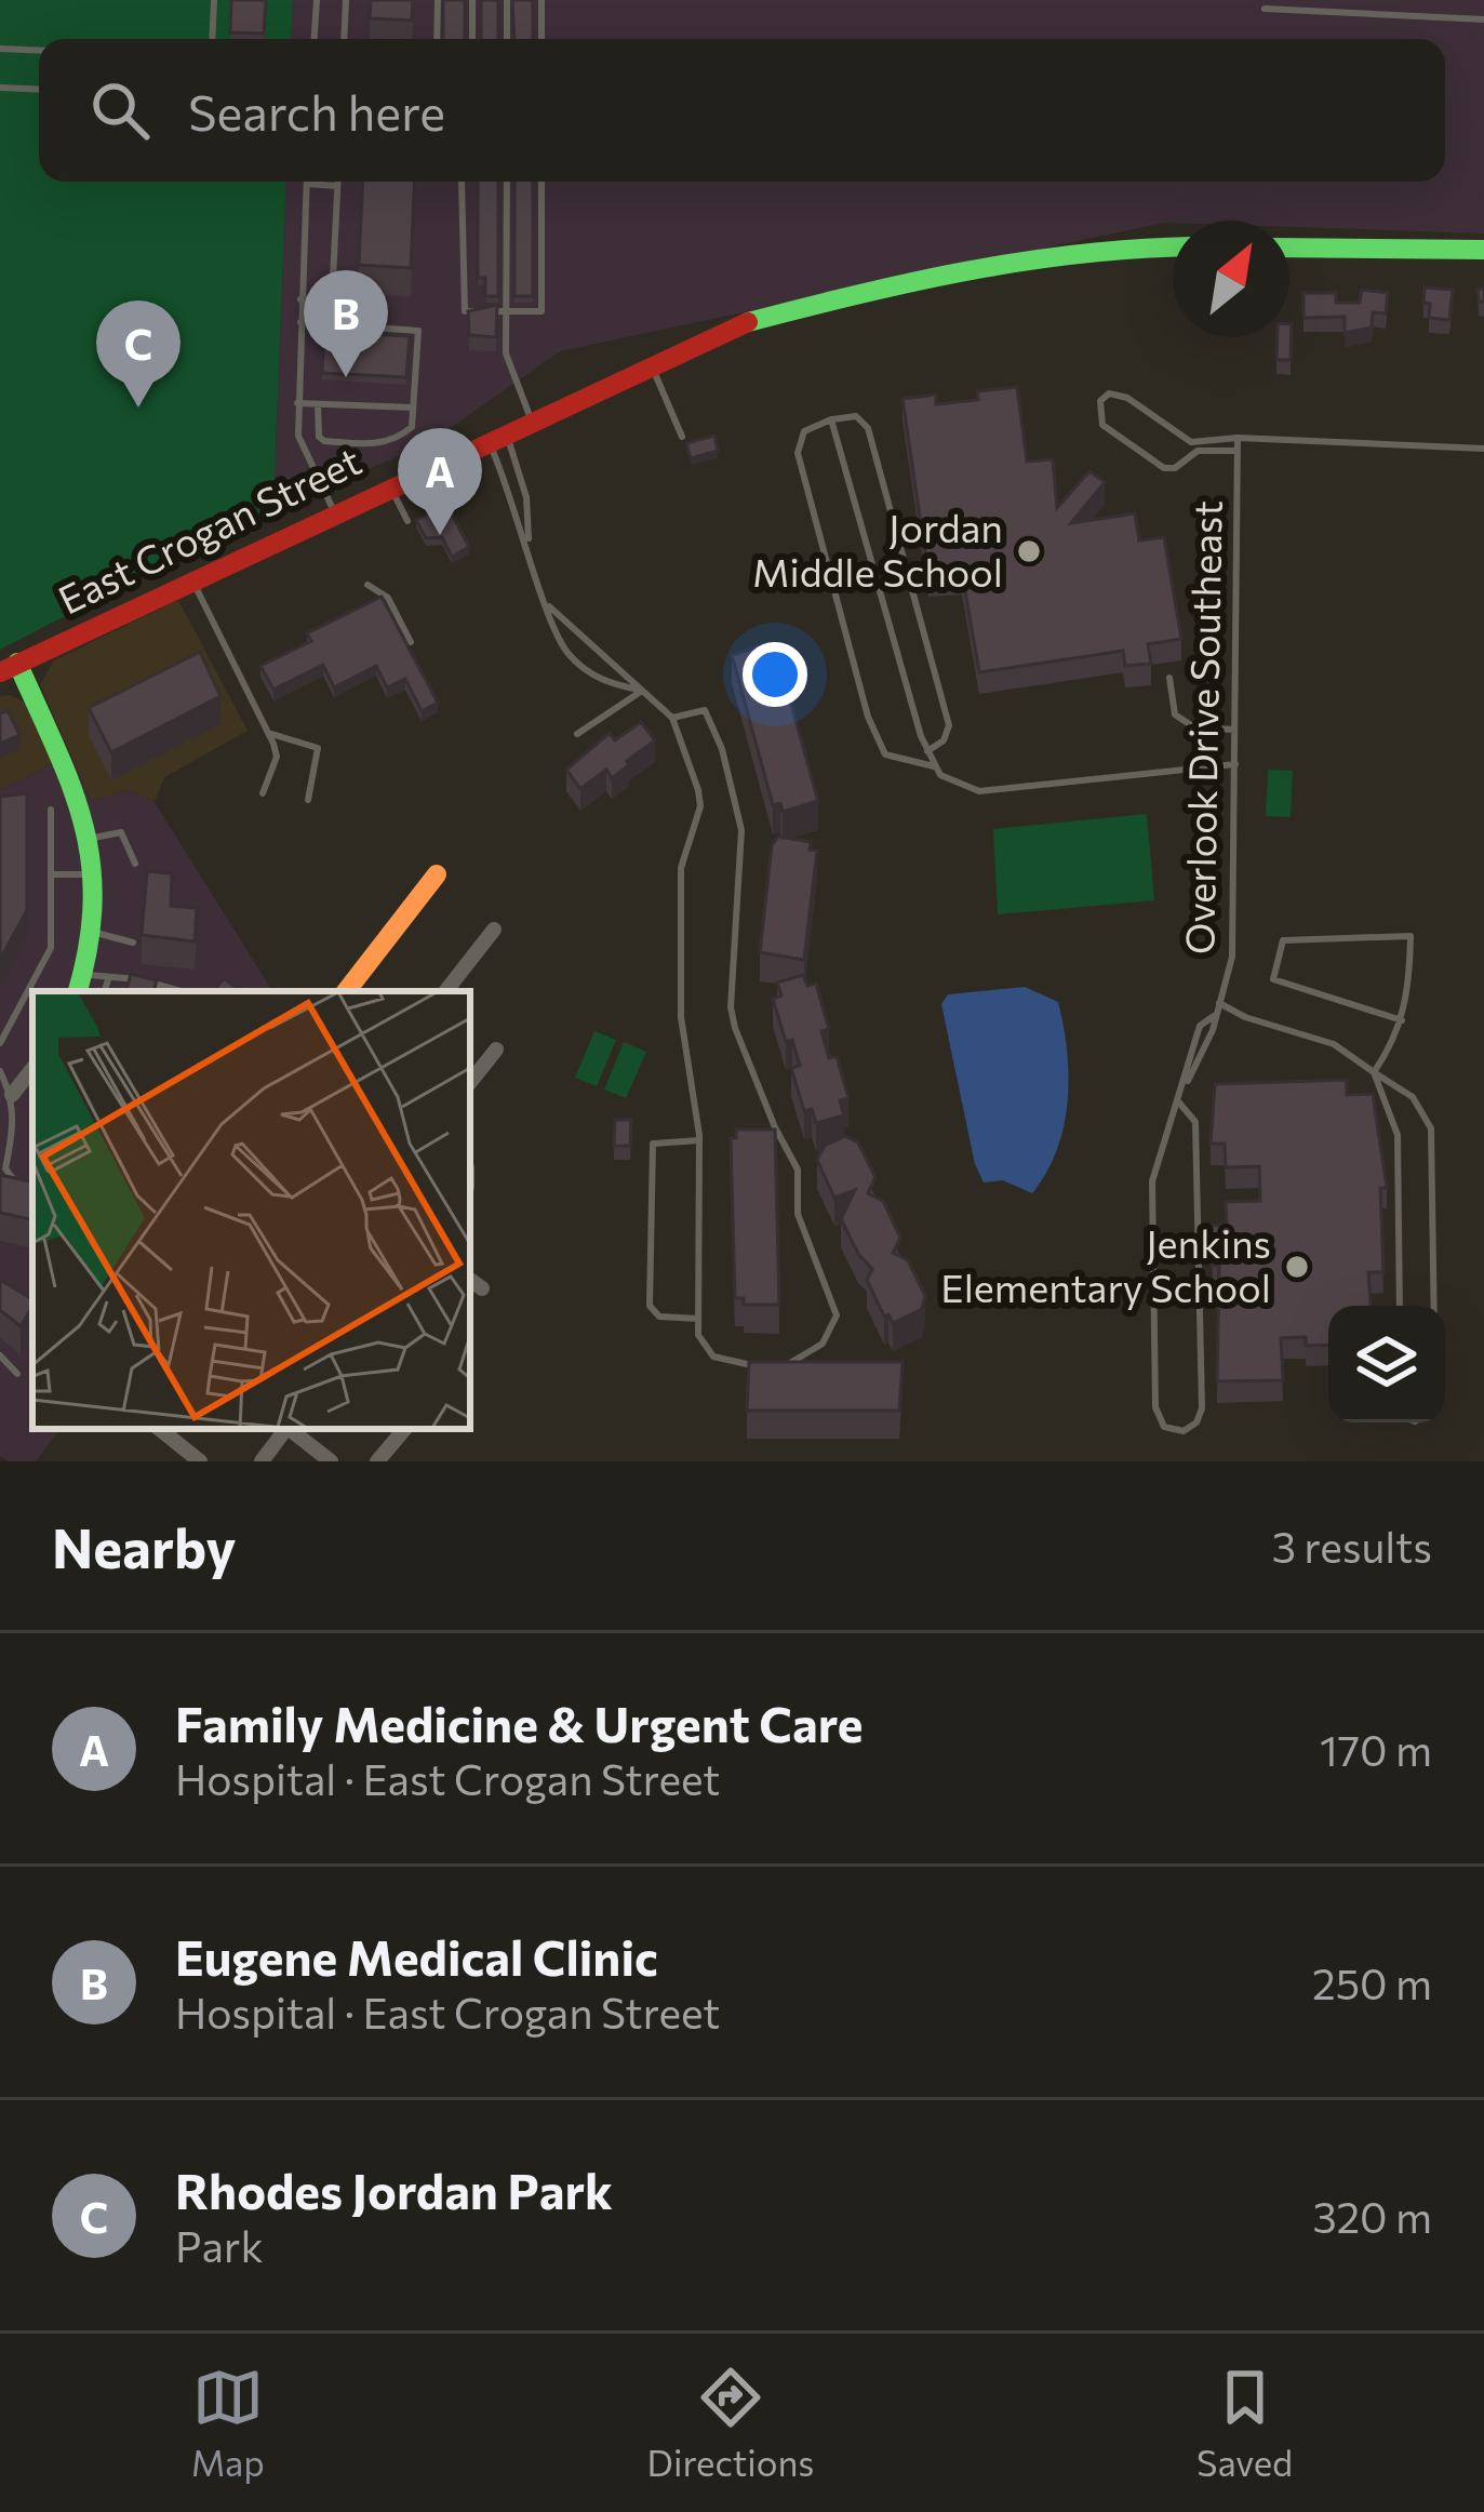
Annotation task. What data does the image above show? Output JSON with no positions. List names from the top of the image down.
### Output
{
  "streets": {
    "main road": ["East Crogan Street"],
    "lane": ["Overlook Drive Southeast"]
  },
  "places": ["Jordan Middle School", "Jenkins Elementary School"],
  "north": "top right",
  "page": {
    "search": "Search here",
    "pins": ["B", "C", "A"],
    "heading": ["Nearby", "3 results"],
    "list": [
      {
        "mark": "A",
        "name": "Family Medicine & Urgent Care",
        "note": "Hospital · East Crogan Street",
        "value": "170 m"
      },
      {
        "mark": "B",
        "name": "Eugene Medical Clinic",
        "note": "Hospital · East Crogan Street",
        "value": "250 m"
      },
      {
        "mark": "C",
        "name": "Rhodes Jordan Park",
        "note": "Park",
        "value": "320 m"
      }
    ],
    "nav": ["Map", "Directions", "Saved"]
  }
}
